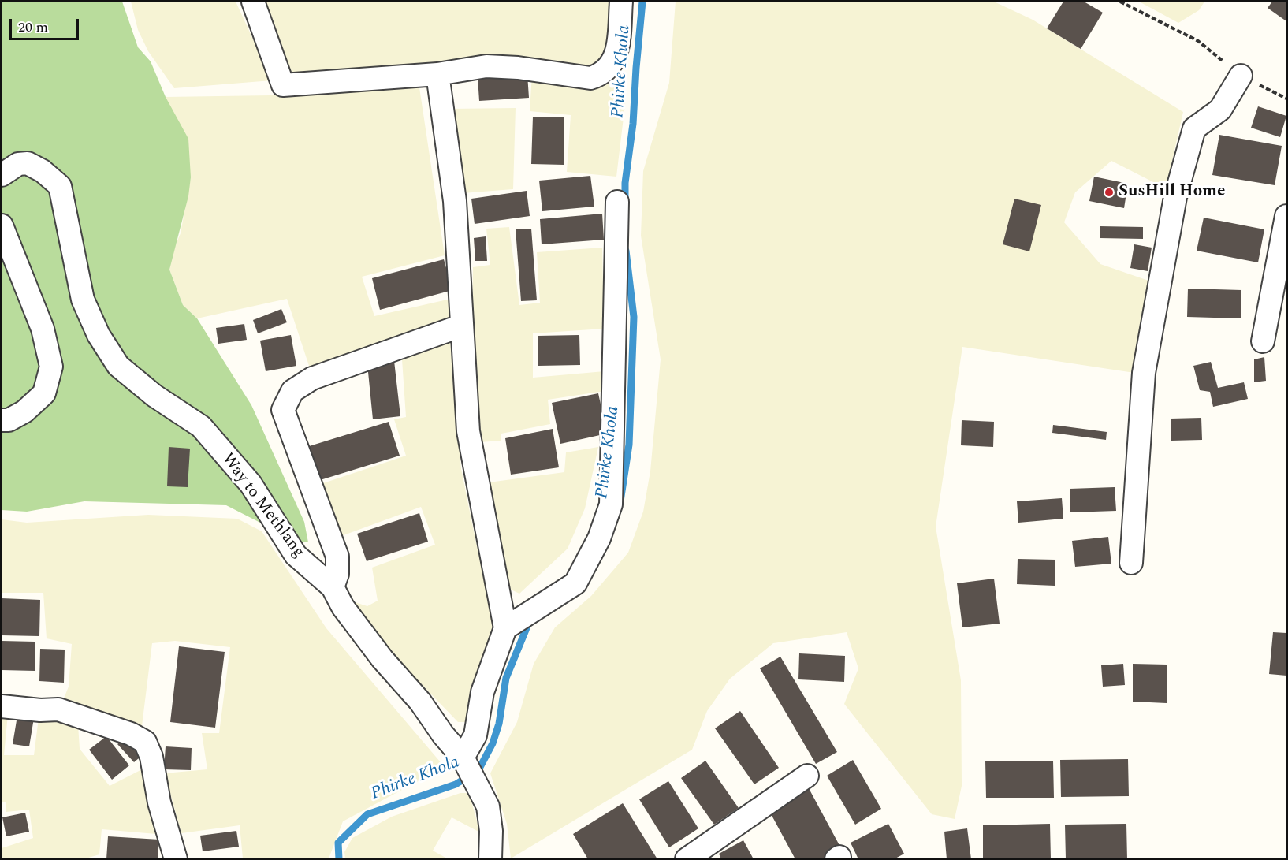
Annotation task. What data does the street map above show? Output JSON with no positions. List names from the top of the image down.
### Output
{
  "streets": {
    "street": ["Way to Methlang"]
  },
  "water": ["Phirke Khola"],
  "places": ["SusHill Home"],
  "scale_bar": "20 m"
}
